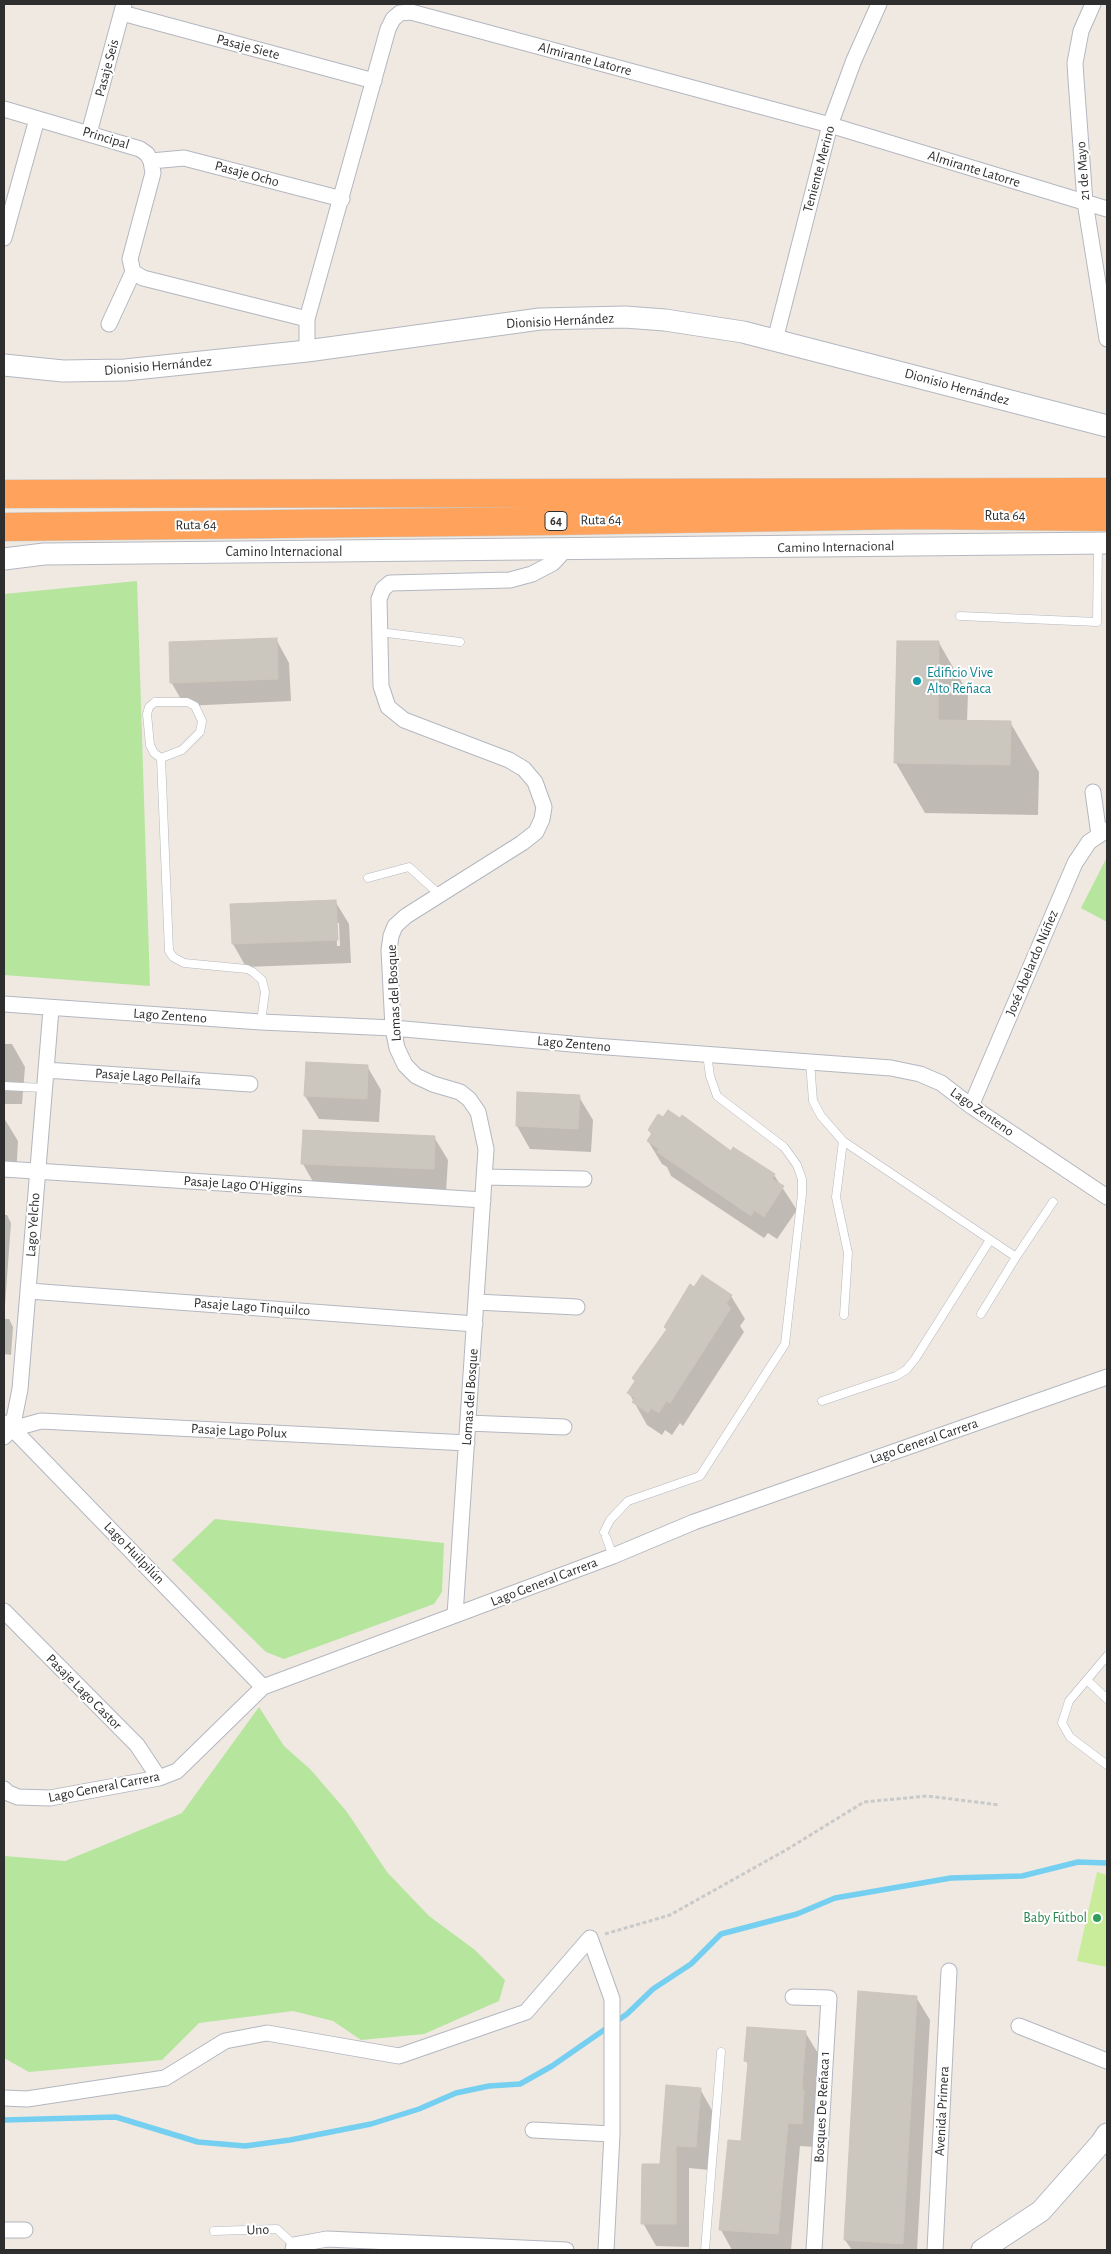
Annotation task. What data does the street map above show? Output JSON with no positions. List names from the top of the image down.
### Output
{
  "streets": {
    "highway": ["Ruta 64", "64"],
    "street": [
      "Pasaje Siete",
      "Almirante Latorre",
      "Pasaje Seis",
      "Principal",
      "Teniente Merino",
      "21 de Mayo",
      "Pasaje Ocho",
      "Dionisio Hernández",
      "Camino Internacional",
      "José Abelardo Núñez",
      "Lomas del Bosque",
      "Lago Zenteno",
      "Pasaje Lago Pellaifa",
      "Pasaje Lago O'Higgins",
      "Lago Yelcho",
      "Pasaje Lago Tinquilco",
      "Pasaje Lago Polux",
      "Lago General Carrera",
      "Lago Huilpilún",
      "Pasaje Lago Castor",
      "Bosques De Reñaca 1",
      "Avenida Primera",
      "Uno"
    ]
  },
  "crossings": [
    ["Pasaje Siete", "Almirante Latorre"],
    ["Pasaje Siete", "Pasaje Seis"],
    ["Almirante Latorre", "Teniente Merino"],
    ["Almirante Latorre", "21 de Mayo"],
    ["Almirante Latorre", "Pasaje Ocho"],
    ["Almirante Latorre", "Dionisio Hernández"],
    ["Pasaje Seis", "Principal"],
    ["Principal", "Pasaje Ocho"],
    ["Teniente Merino", "Dionisio Hernández"],
    ["Camino Internacional", "Lomas del Bosque"],
    ["José Abelardo Núñez", "Lago Zenteno"],
    ["Lomas del Bosque", "Lago Zenteno"],
    ["Lomas del Bosque", "Pasaje Lago O'Higgins"],
    ["Lomas del Bosque", "Pasaje Lago Tinquilco"],
    ["Lomas del Bosque", "Pasaje Lago Polux"],
    ["Lomas del Bosque", "Lago General Carrera"],
    ["Lago Zenteno", "Lago Yelcho"],
    ["Pasaje Lago Pellaifa", "Lago Yelcho"],
    ["Pasaje Lago O'Higgins", "Lago Yelcho"],
    ["Lago Yelcho", "Pasaje Lago Tinquilco"],
    ["Lago Yelcho", "Pasaje Lago Polux"],
    ["Lago Yelcho", "Lago Huilpilún"],
    ["Pasaje Lago Polux", "Lago Huilpilún"],
    ["Lago General Carrera", "Lago Huilpilún"],
    ["Lago General Carrera", "Pasaje Lago Castor"]
  ],
  "places": ["Edificio Vive Alto Reñaca", "Baby Fútbol"]
}
